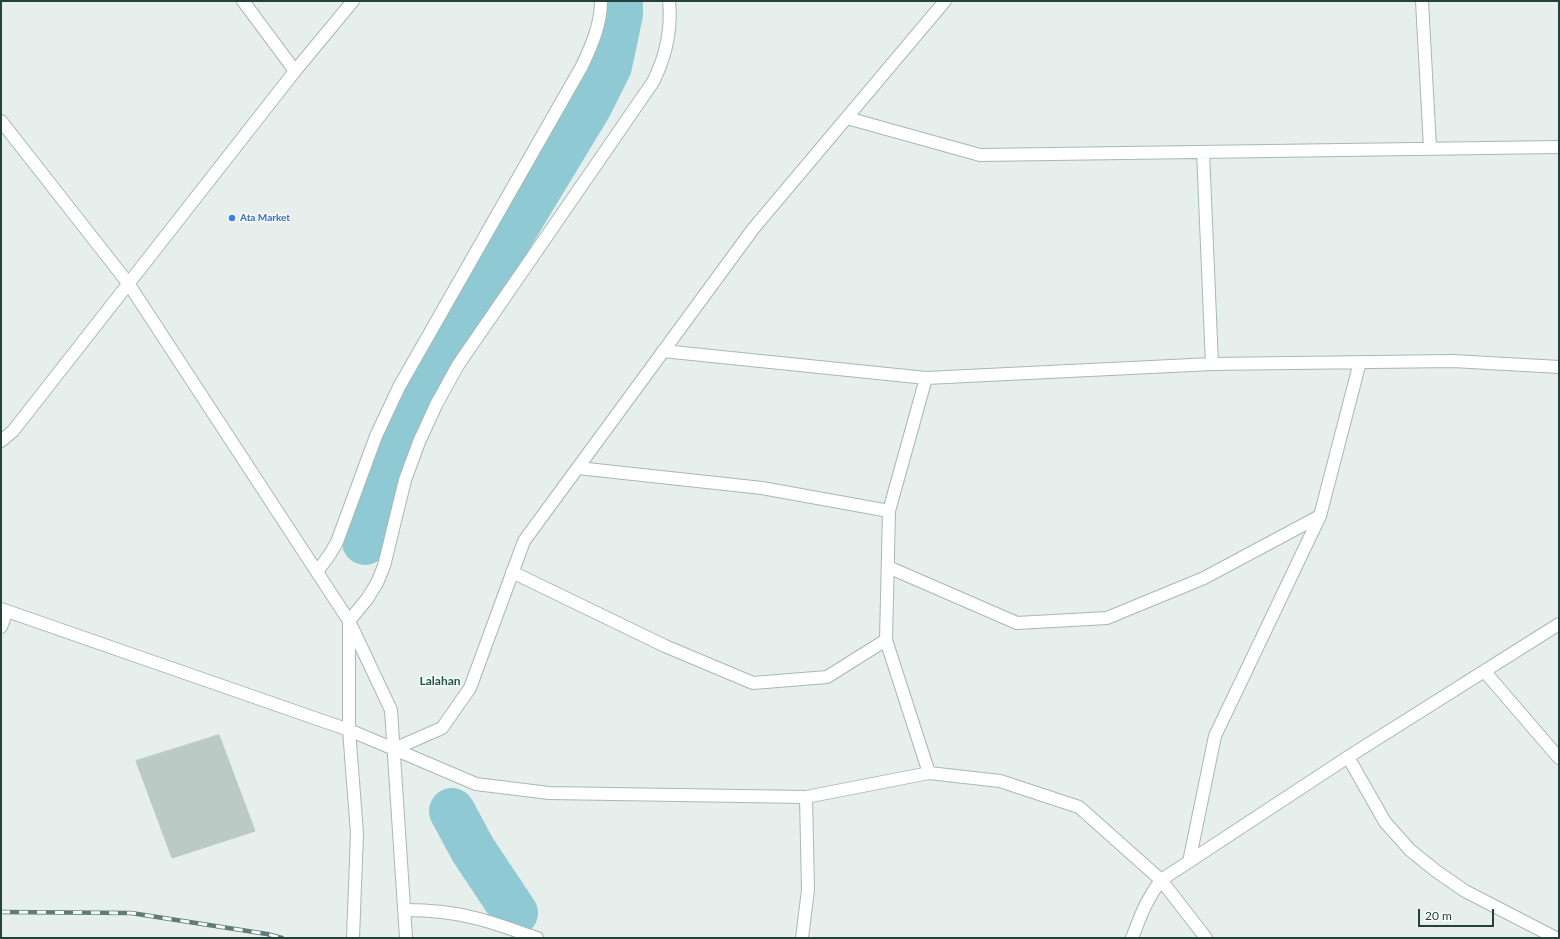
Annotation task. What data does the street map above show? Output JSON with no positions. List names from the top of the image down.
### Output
{
  "districts": ["Lalahan"],
  "places": ["Ata Market"],
  "scale_bar": "20 m"
}
